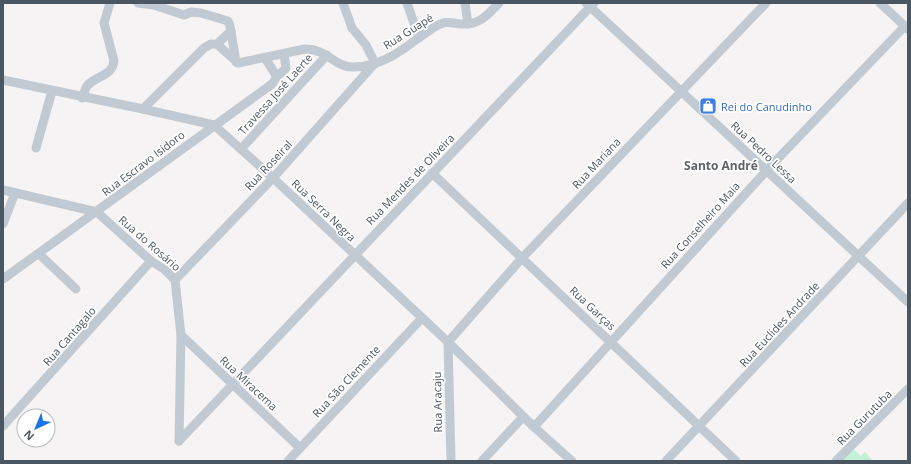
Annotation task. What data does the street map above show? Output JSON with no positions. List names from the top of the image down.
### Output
{
  "streets": {
    "street": [
      "Rua Guapé",
      "Travessa José Laerte",
      "Rua Pedro Lessa",
      "Rua Escravo Isidoro",
      "Rua Mariana",
      "Rua Roseiral",
      "Rua Mendes de Oliveira",
      "Rua Serra Negra",
      "Rua Conselheiro Maia",
      "Rua do Rosário",
      "Rua Garças",
      "Rua Euclides Andrade",
      "Rua Cantagalo",
      "Rua São Clemente",
      "Rua Miracema",
      "Rua Aracaju",
      "Rua Gurutuba"
    ]
  },
  "crossings": [
    ["Rua Guapé", "Travessa José Laerte"],
    ["Rua Guapé", "Rua Escravo Isidoro"],
    ["Rua Guapé", "Rua Roseiral"],
    ["Travessa José Laerte", "Rua Serra Negra"],
    ["Rua Pedro Lessa", "Rua Mariana"],
    ["Rua Pedro Lessa", "Rua Mendes de Oliveira"],
    ["Rua Pedro Lessa", "Rua Conselheiro Maia"],
    ["Rua Pedro Lessa", "Rua Euclides Andrade"],
    ["Rua Escravo Isidoro", "Rua Serra Negra"],
    ["Rua Escravo Isidoro", "Rua do Rosário"],
    ["Rua Mariana", "Rua Serra Negra"],
    ["Rua Mariana", "Rua Garças"],
    ["Rua Mariana", "Rua Aracaju"],
    ["Rua Roseiral", "Rua Serra Negra"],
    ["Rua Roseiral", "Rua do Rosário"],
    ["Rua Mendes de Oliveira", "Rua Serra Negra"],
    ["Rua Mendes de Oliveira", "Rua do Rosário"],
    ["Rua Mendes de Oliveira", "Rua Garças"],
    ["Rua Mendes de Oliveira", "Rua Miracema"],
    ["Rua Serra Negra", "Rua Conselheiro Maia"],
    ["Rua Serra Negra", "Rua São Clemente"],
    ["Rua Serra Negra", "Rua Aracaju"],
    ["Rua Conselheiro Maia", "Rua Garças"],
    ["Rua do Rosário", "Rua Cantagalo"],
    ["Rua do Rosário", "Rua Miracema"],
    ["Rua Garças", "Rua Euclides Andrade"],
    ["Rua São Clemente", "Rua Miracema"]
  ],
  "districts": ["Santo André"],
  "places": {
    "shop": ["Rei do Canudinho"]
  },
  "north": "bottom left"
}
